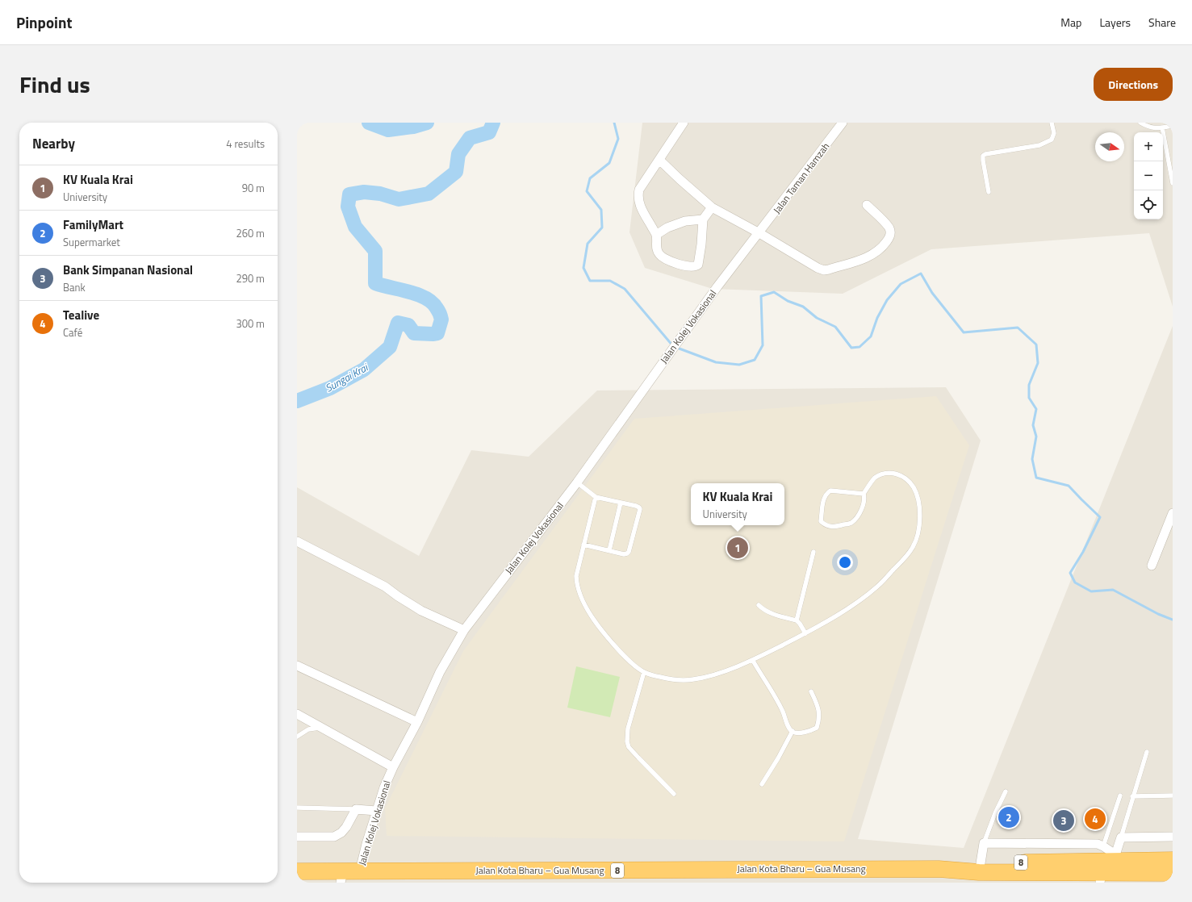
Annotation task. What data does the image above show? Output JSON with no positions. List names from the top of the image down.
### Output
{
  "streets": {
    "highway": ["8", "Jalan Kota Bharu – Gua Musang"],
    "street": ["Jalan Taman Hamzah", "Jalan Kolej Vokasional"]
  },
  "crossings": [
    ["Jalan Taman Hamzah", "Jalan Kolej Vokasional"],
    ["Jalan Kolej Vokasional", "Jalan Kota Bharu – Gua Musang"]
  ],
  "water": ["Sungai Krai"],
  "north": "right",
  "page": {
    "header": "Pinpoint",
    "nav": ["Map", "Layers", "Share"],
    "title": "Find us",
    "buttons": "Directions",
    "heading": ["Nearby", "4 results"],
    "map_buttons": ["+", "−"],
    "list": [
      {
        "mark": "1",
        "name": "KV Kuala Krai",
        "note": "University",
        "value": "90 m"
      },
      {
        "mark": "2",
        "name": "FamilyMart",
        "note": "Supermarket",
        "value": "260 m"
      },
      {
        "mark": "3",
        "name": "Bank Simpanan Nasional",
        "note": "Bank",
        "value": "290 m"
      },
      {
        "mark": "4",
        "name": "Tealive",
        "note": "Café",
        "value": "300 m"
      }
    ],
    "popup": ["KV Kuala Krai", "University"],
    "pins": [
      "1",
      "2",
      "4",
      "3"
    ]
  }
}
